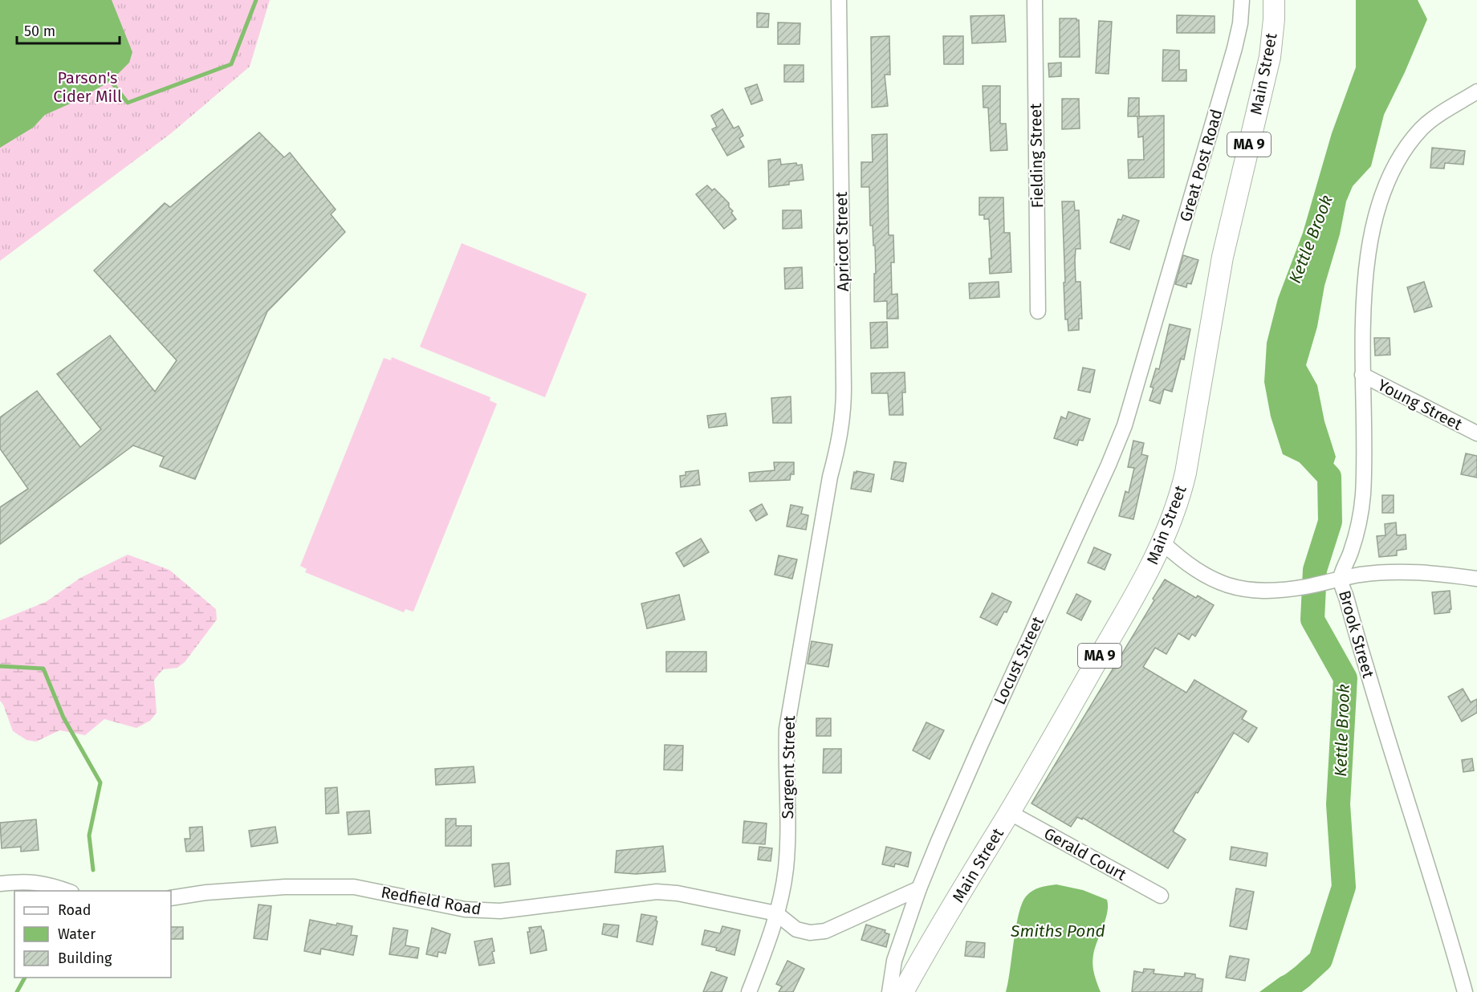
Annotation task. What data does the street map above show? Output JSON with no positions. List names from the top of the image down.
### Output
{
  "streets": {
    "highway": ["Main Street", "MA 9"],
    "street": [
      "Fielding Street",
      "Great Post Road",
      "Apricot Street",
      "Young Street",
      "Brook Street",
      "Locust Street",
      "Sargent Street",
      "Gerald Court",
      "Redfield Road"
    ]
  },
  "crossings": [
    ["Main Street", "Gerald Court"],
    ["Great Post Road", "Locust Street"],
    ["Apricot Street", "Sargent Street"],
    ["Young Street", "Brook Street"],
    ["Sargent Street", "Redfield Road"]
  ],
  "water": ["Kettle Brook", "Smiths Pond"],
  "parks": ["Parson's Cider Mill"],
  "legend": ["Road", "Water", "Building"],
  "scale_bar": "50 m"
}
